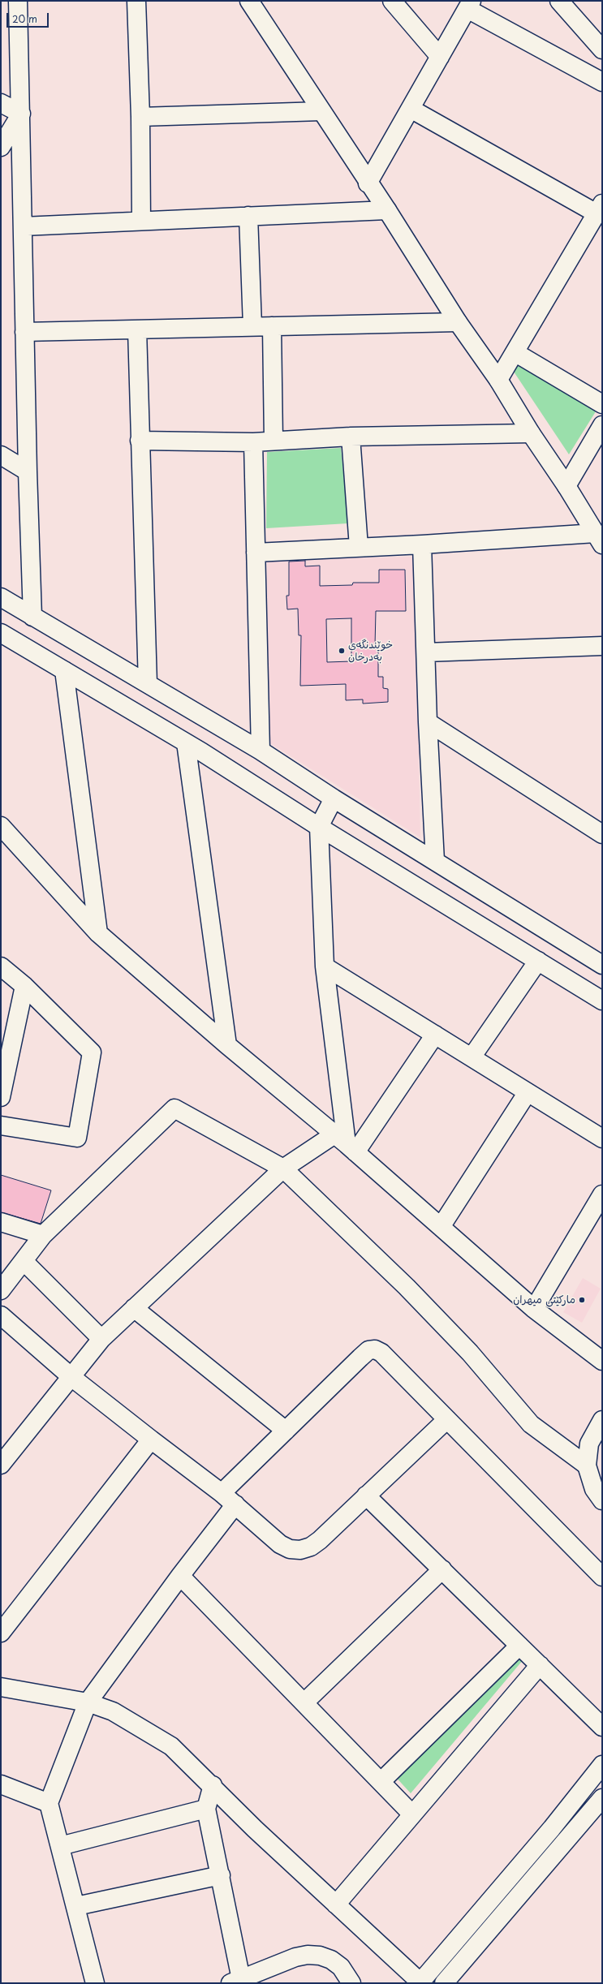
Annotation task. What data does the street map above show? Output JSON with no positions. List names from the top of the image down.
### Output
{
  "places": ["خوێندنگەی بەدرخان", "مارکێتی میهران"],
  "scale_bar": "20 m"
}
